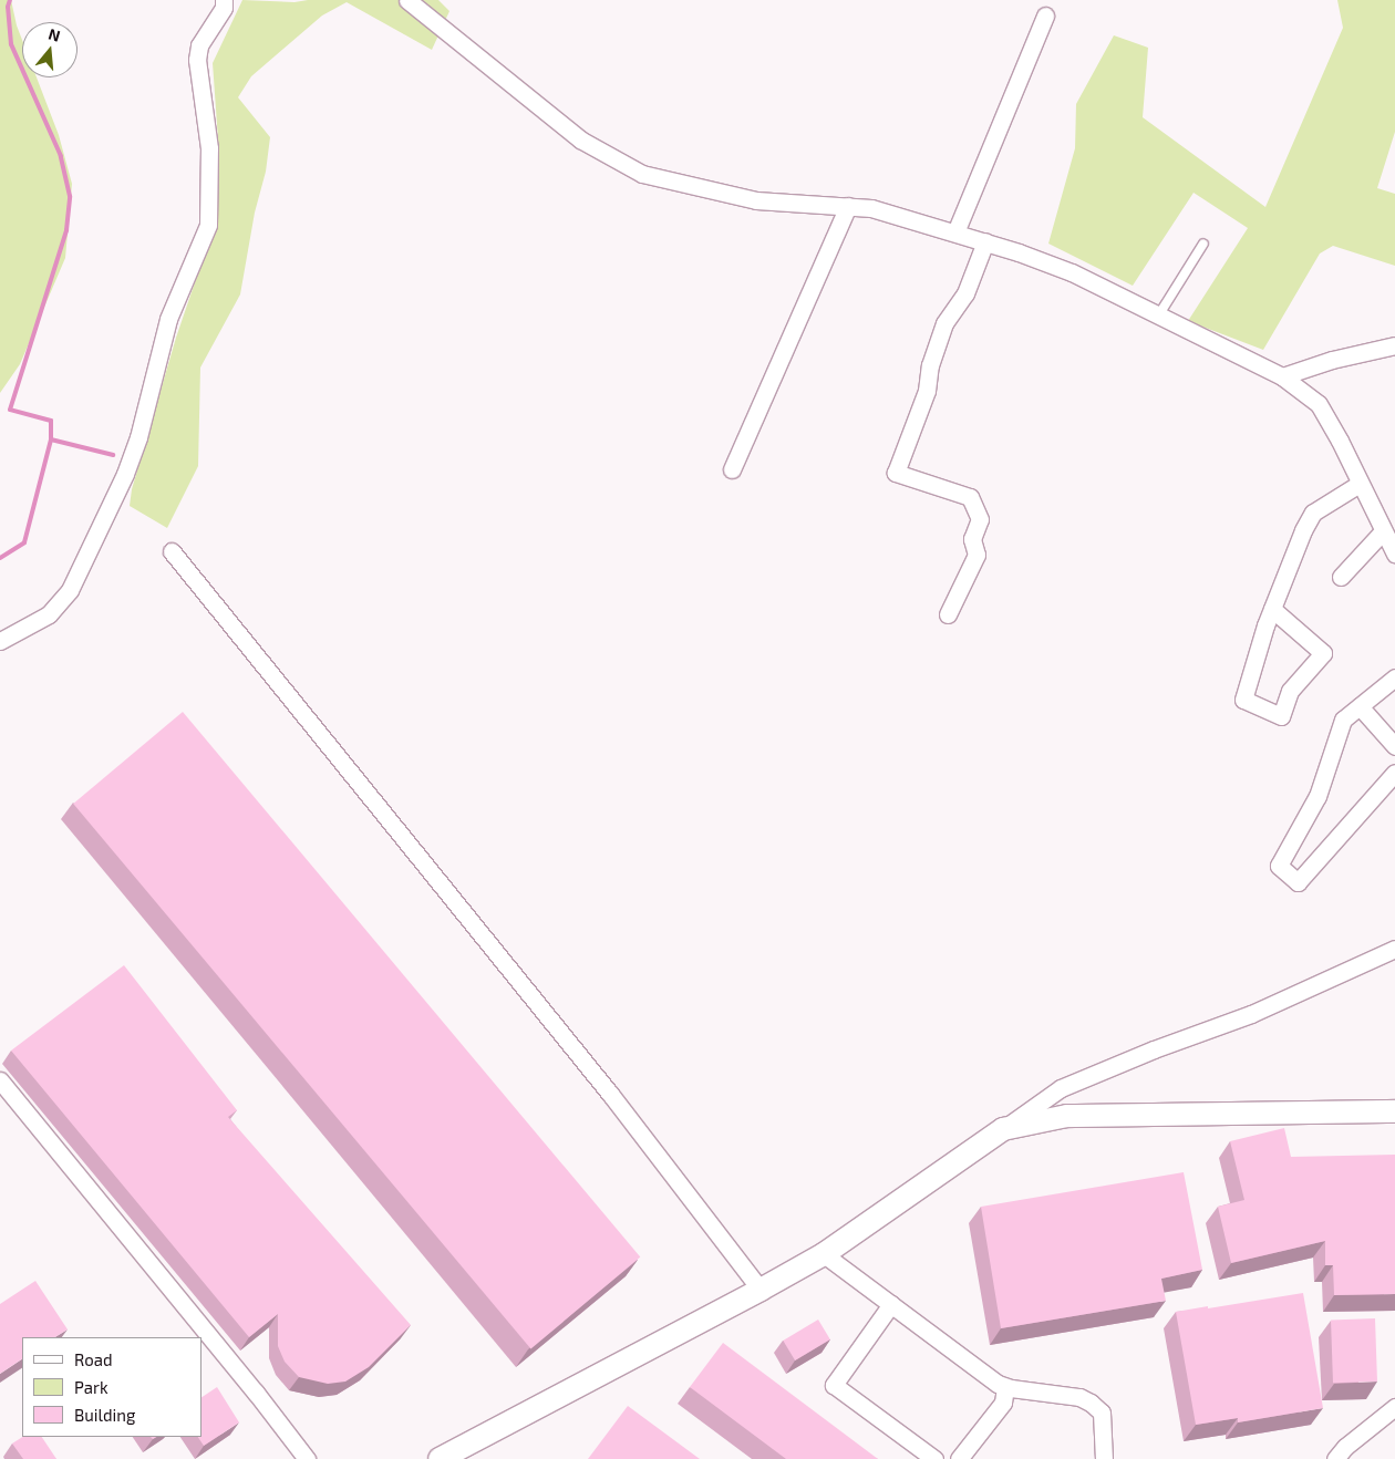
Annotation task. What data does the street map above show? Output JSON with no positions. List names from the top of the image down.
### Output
{
  "legend": ["Road", "Park", "Building"],
  "north": "top"
}
